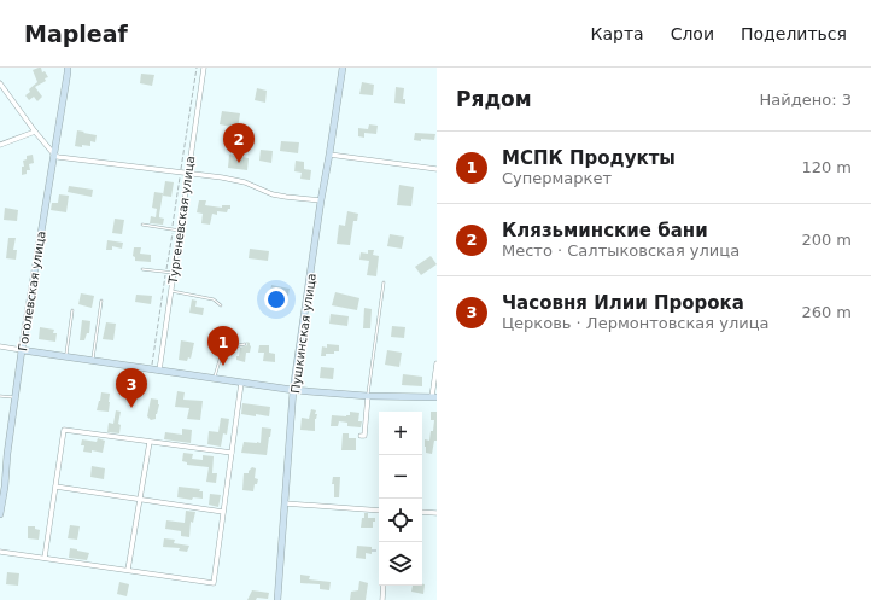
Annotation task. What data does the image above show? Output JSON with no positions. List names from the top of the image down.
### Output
{
  "streets": {
    "street": ["Тургеневская улица", "Гоголевская улица", "Пушкинская улица"]
  },
  "page": {
    "header": "Mapleaf",
    "nav": ["Карта", "Слои", "Поделиться"],
    "heading": ["Рядом", "Найдено: 3"],
    "pins": ["2", "1", "3"],
    "list": [
      {
        "mark": "1",
        "name": "МСПК Продукты",
        "note": "Супермаркет",
        "value": "120 m"
      },
      {
        "mark": "2",
        "name": "Клязьминские бани",
        "note": "Место · Салтыковская улица",
        "value": "200 m"
      },
      {
        "mark": "3",
        "name": "Часовня Илии Пророка",
        "note": "Церковь · Лермонтовская улица",
        "value": "260 m"
      }
    ],
    "map_buttons": ["+", "−"]
  }
}
